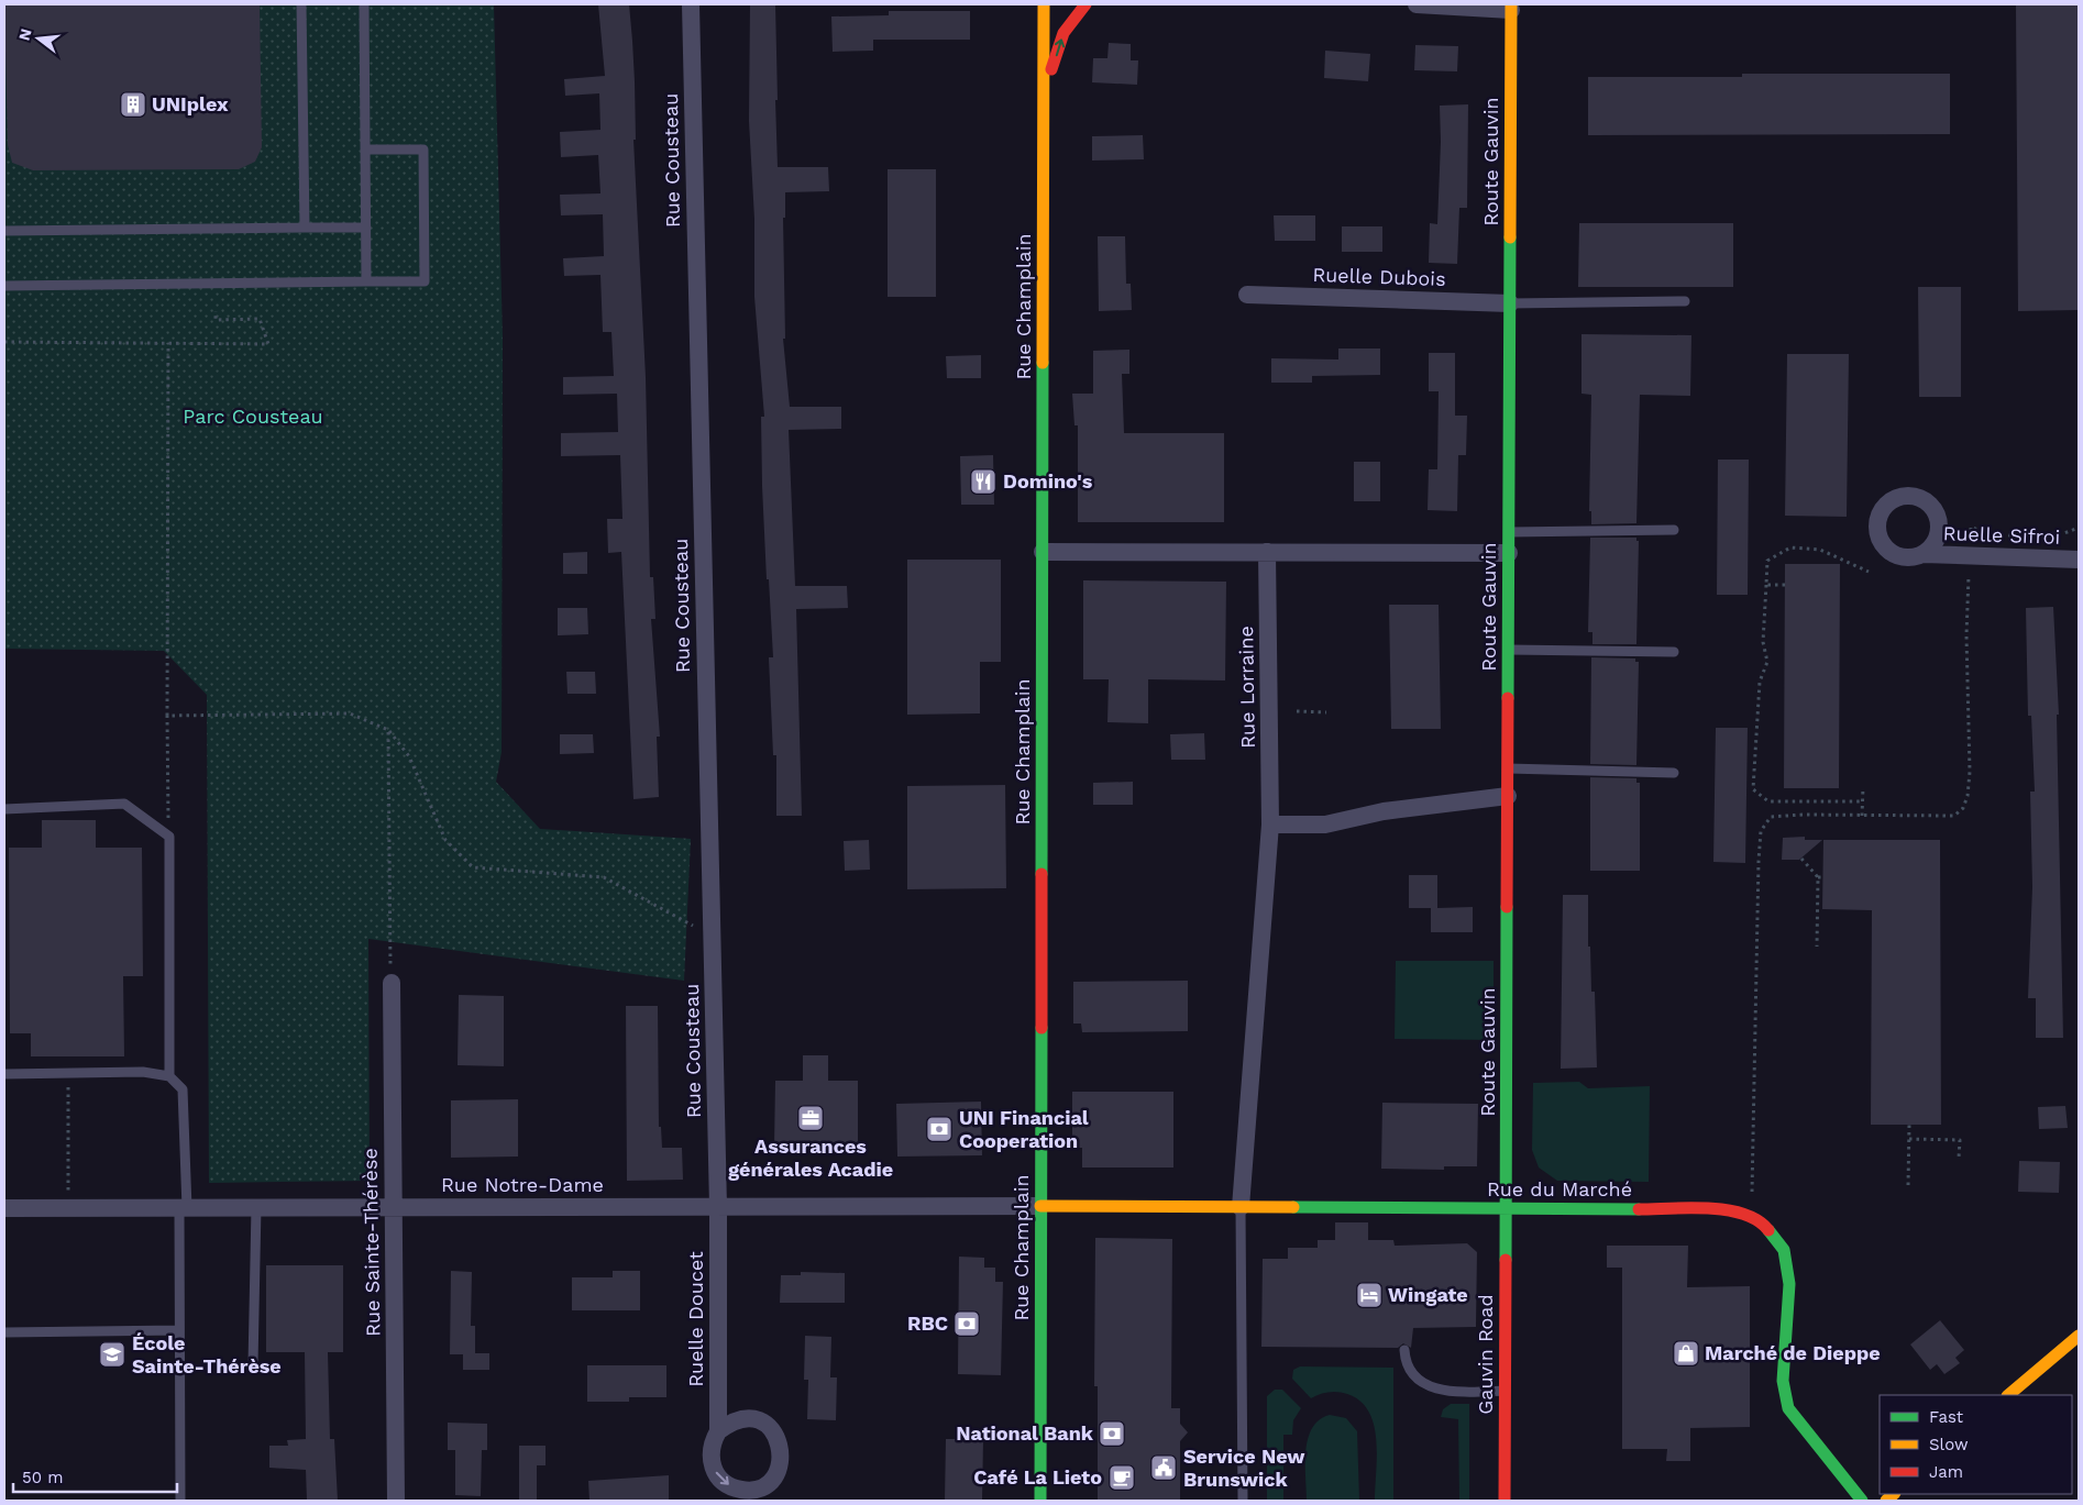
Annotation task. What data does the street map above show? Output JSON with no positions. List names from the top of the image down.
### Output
{
  "streets": {
    "street": [
      "Rue Cousteau",
      "Route Gauvin",
      "Ruelle Dubois",
      "Rue Champlain",
      "Ruelle Sifroi",
      "Rue Lorraine",
      "Rue Notre-Dame",
      "Rue du Marché",
      "Rue Sainte-Thérèse",
      "Ruelle Doucet",
      "Gauvin Road"
    ]
  },
  "crossings": [
    ["Rue Cousteau", "Rue Notre-Dame"],
    ["Rue Cousteau", "Ruelle Doucet"],
    ["Route Gauvin", "Ruelle Dubois"],
    ["Route Gauvin", "Rue du Marché"],
    ["Route Gauvin", "Gauvin Road"],
    ["Rue Champlain", "Rue Notre-Dame"],
    ["Rue Champlain", "Rue du Marché"],
    ["Rue Lorraine", "Rue du Marché"],
    ["Rue Notre-Dame", "Rue du Marché"],
    ["Rue Notre-Dame", "Rue Sainte-Thérèse"],
    ["Rue Notre-Dame", "Ruelle Doucet"],
    ["Rue du Marché", "Gauvin Road"]
  ],
  "parks": ["Parc Cousteau"],
  "places": {
    "building": ["UNIplex"],
    "restaurant": ["Domino's"],
    "office": ["Assurances générales Acadie"],
    "bank": ["UNI Financial Cooperation", "RBC", "National Bank"],
    "hotel": ["Wingate"],
    "shop": ["Marché de Dieppe"],
    "school or university": ["École Sainte-Thérèse"],
    "public building": ["Service New Brunswick"],
    "cafe": ["Café La Lieto"]
  },
  "legend": ["Fast", "Slow", "Jam"],
  "scale_bar": "50 m",
  "north": "left"
}
